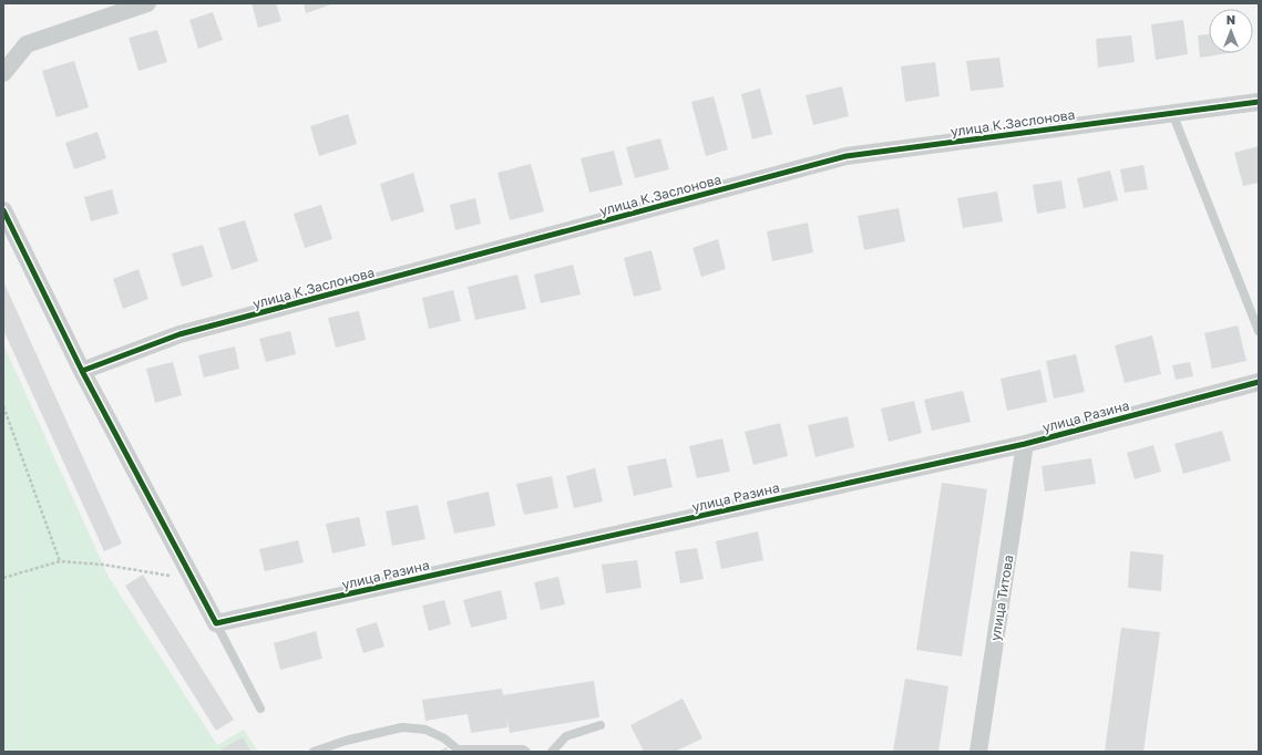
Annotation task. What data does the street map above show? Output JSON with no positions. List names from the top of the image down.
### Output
{
  "streets": {
    "street": ["улица К.Заслонова", "улица Разина", "улица Титова"]
  },
  "crossings": [
    ["улица Разина", "улица Титова"]
  ],
  "north": "top"
}
